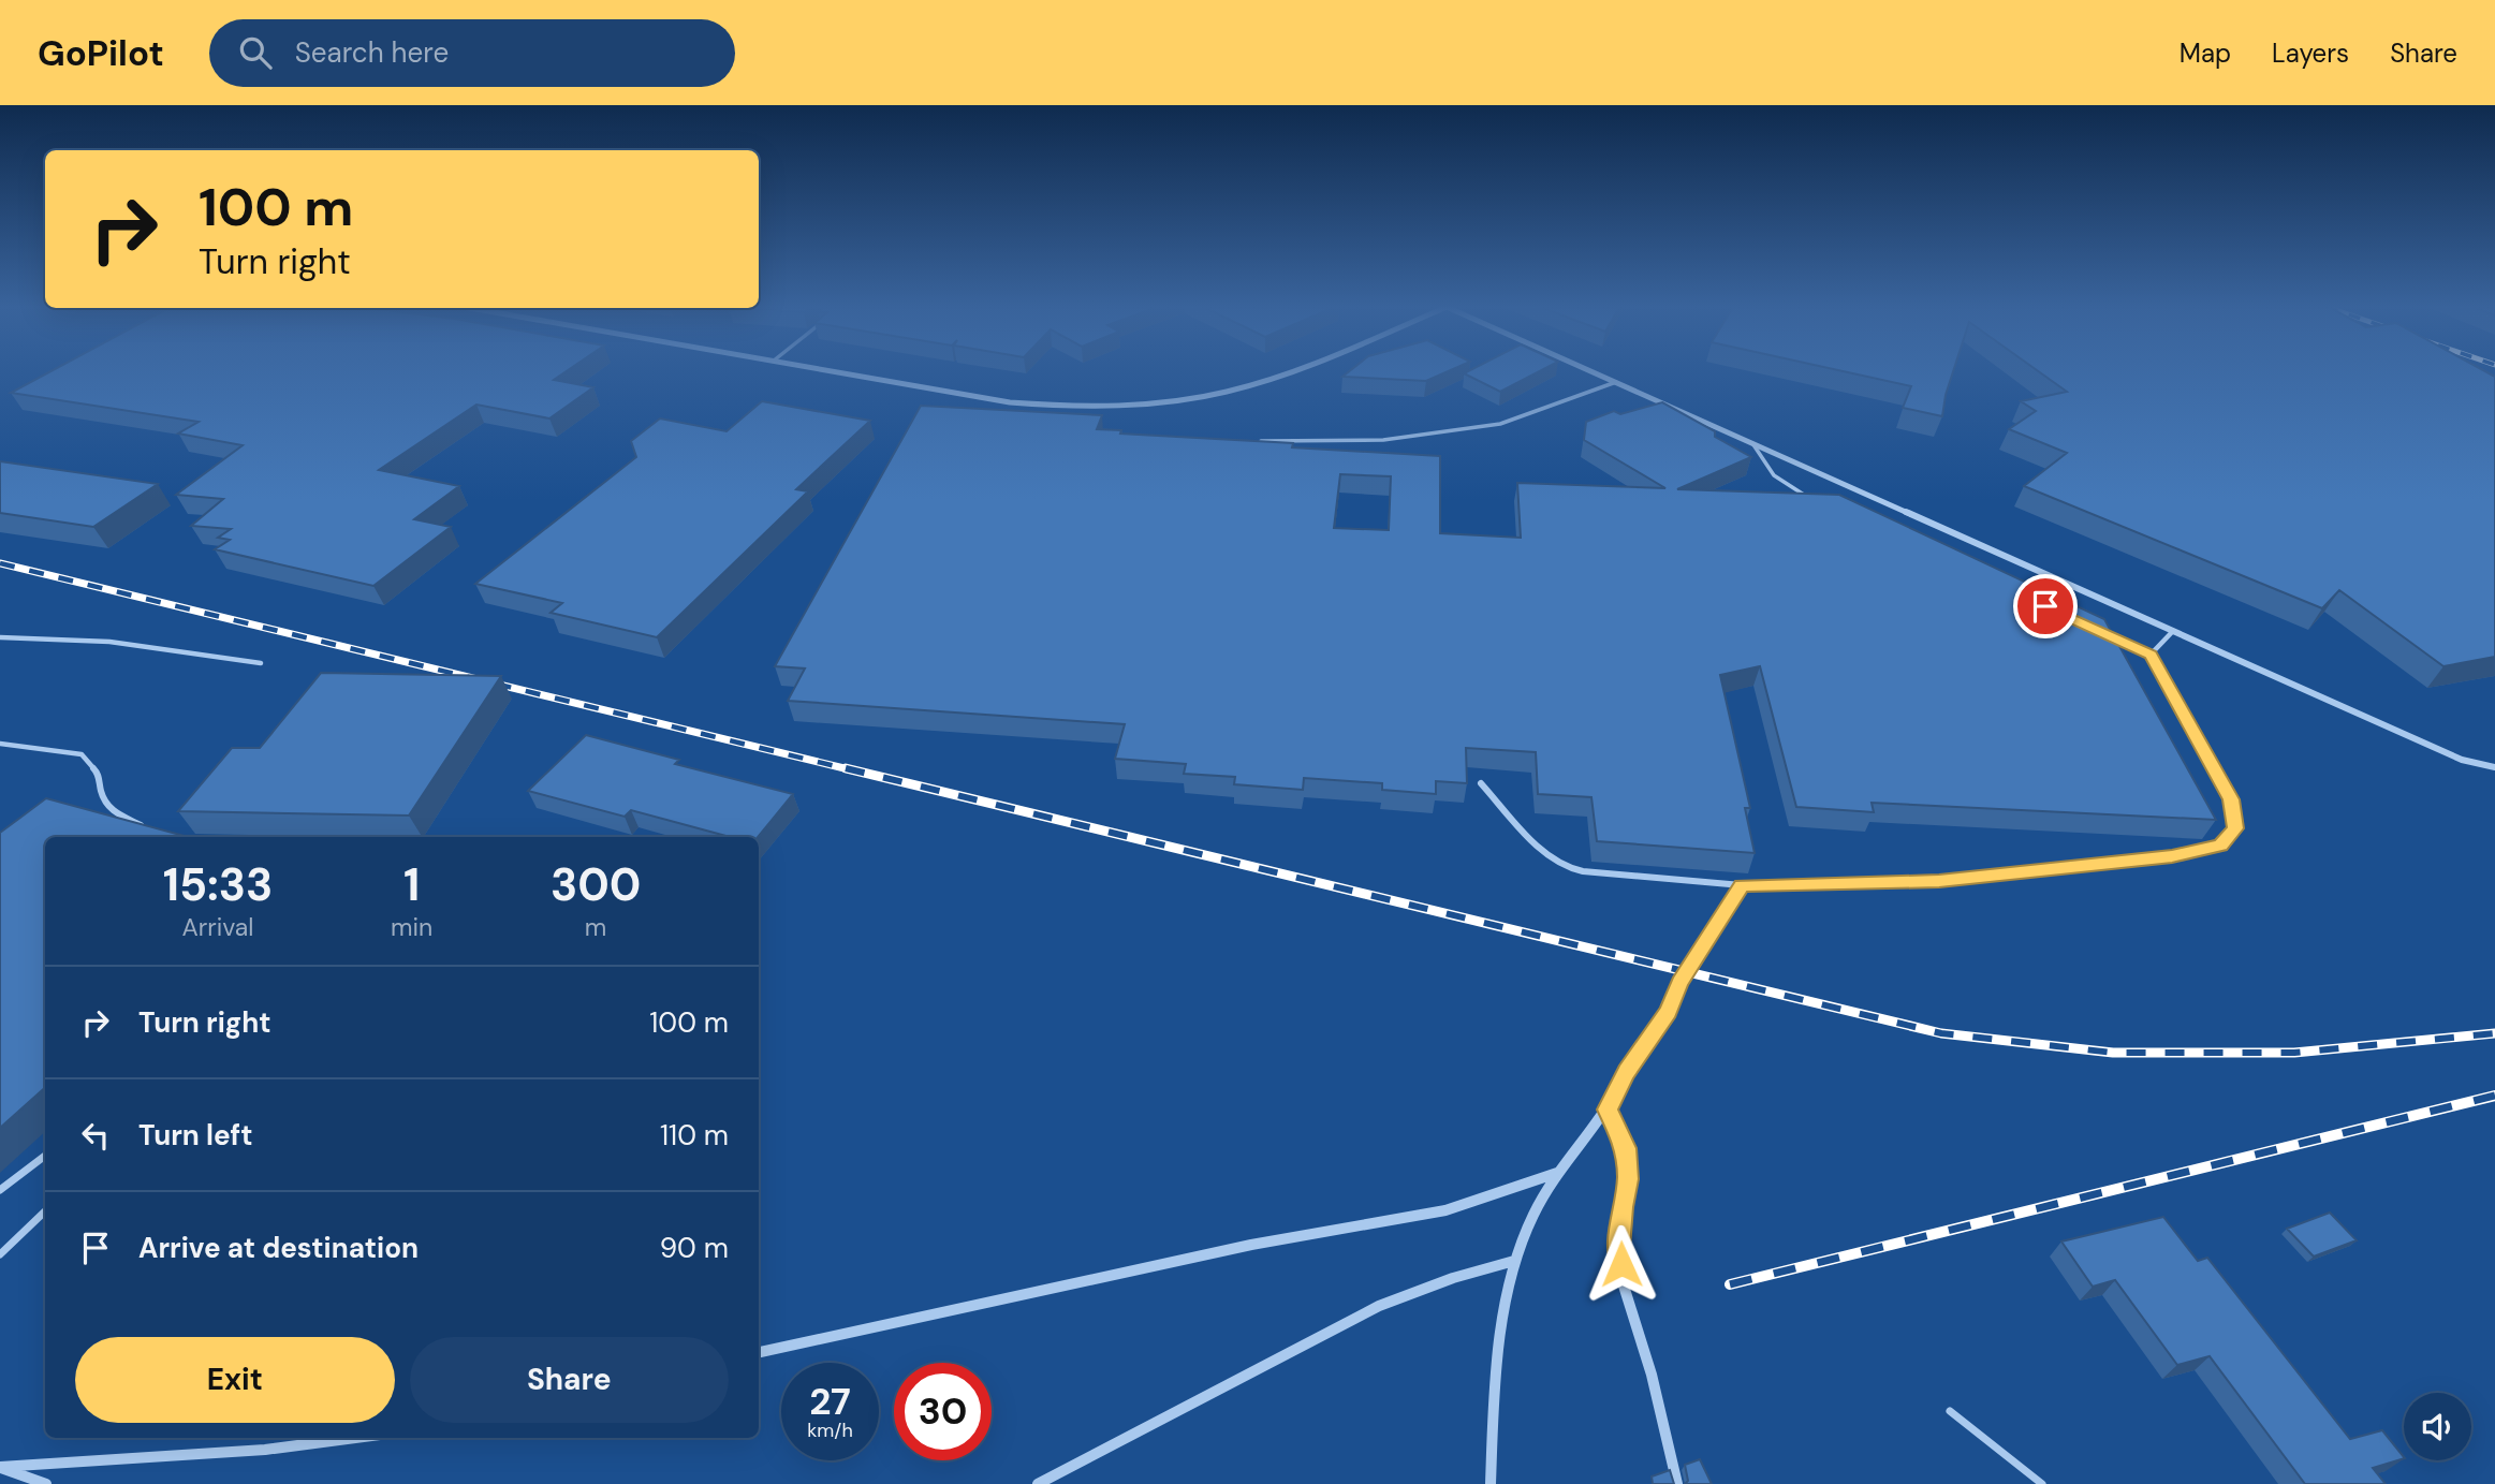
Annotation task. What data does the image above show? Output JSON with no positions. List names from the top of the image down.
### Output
{
  "page": {
    "header": "GoPilot",
    "search": "Search here",
    "nav": ["Map", "Layers", "Share"],
    "turn": ["100 m", "Turn right"],
    "eta": [
      "15:33",
      "Arrival",
      "1",
      "min",
      "300",
      "m"
    ],
    "list": [
      {
        "name": "Turn right",
        "value": "100 m"
      },
      {
        "name": "Turn left",
        "value": "110 m"
      },
      {
        "name": "Arrive at destination",
        "value": "90 m"
      }
    ],
    "buttons": ["Exit", "Share"],
    "speed": "27 km/h",
    "limit": "30"
  }
}
